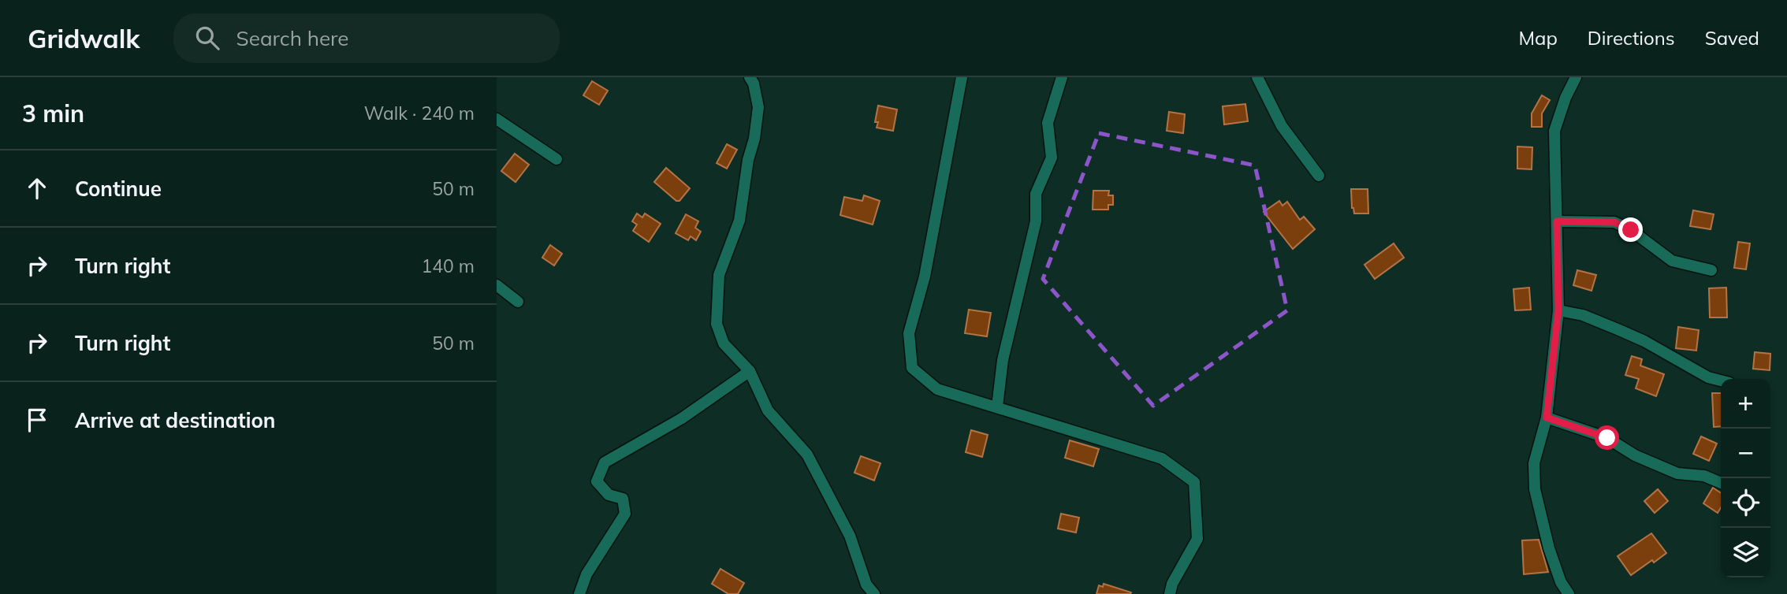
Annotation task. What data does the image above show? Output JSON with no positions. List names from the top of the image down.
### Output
{
  "page": {
    "header": "Gridwalk",
    "search": "Search here",
    "nav": ["Map", "Directions", "Saved"],
    "heading": ["3 min", "Walk · 240 m"],
    "list": [
      ["Continue", "50 m"],
      ["Turn right", "140 m"],
      ["Turn right", "50 m"],
      "Arrive at destination"
    ],
    "map_buttons": ["+", "−"]
  }
}
